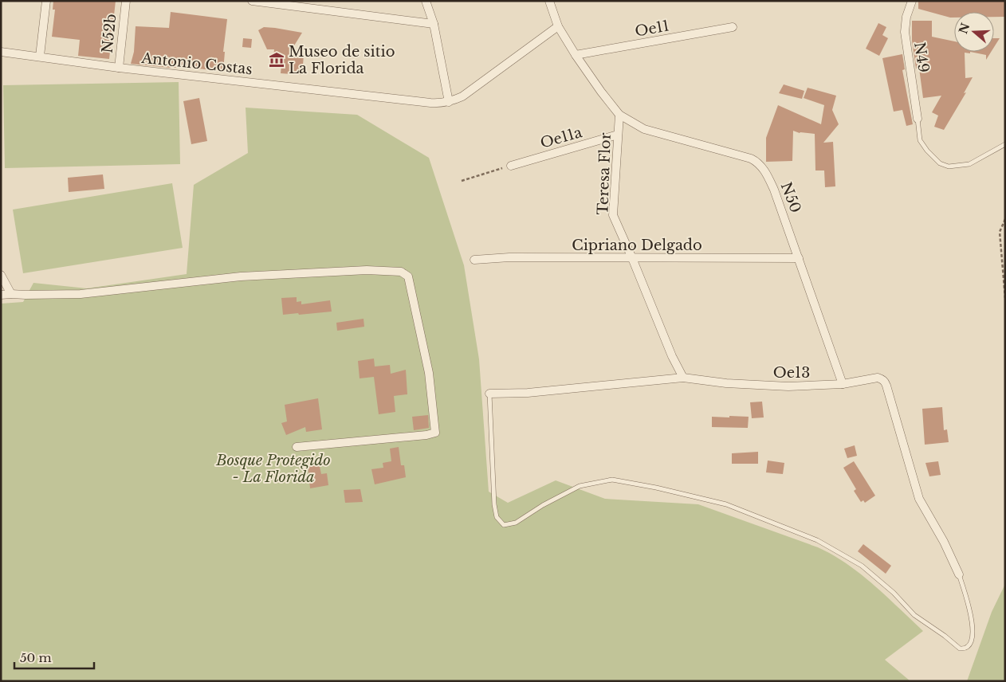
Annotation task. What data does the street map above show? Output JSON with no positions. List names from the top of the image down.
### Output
{
  "streets": {
    "street": [
      "Oe11",
      "N52b",
      "N49",
      "Antonio Costas",
      "Oe11a",
      "Teresa Flor",
      "N50",
      "Cipriano Delgado",
      "Oe13"
    ]
  },
  "crossings": [
    ["Oe11", "Teresa Flor"],
    ["N52b", "Antonio Costas"],
    ["Antonio Costas", "Teresa Flor"],
    ["Oe11a", "Teresa Flor"],
    ["Teresa Flor", "N50"],
    ["Teresa Flor", "Cipriano Delgado"],
    ["Teresa Flor", "Oe13"],
    ["N50", "Cipriano Delgado"],
    ["N50", "Oe13"]
  ],
  "parks": ["Bosque Protegido - La Florida"],
  "places": {
    "museum": ["Museo de sitio La Florida"]
  },
  "scale_bar": "50 m",
  "north": "left"
}
